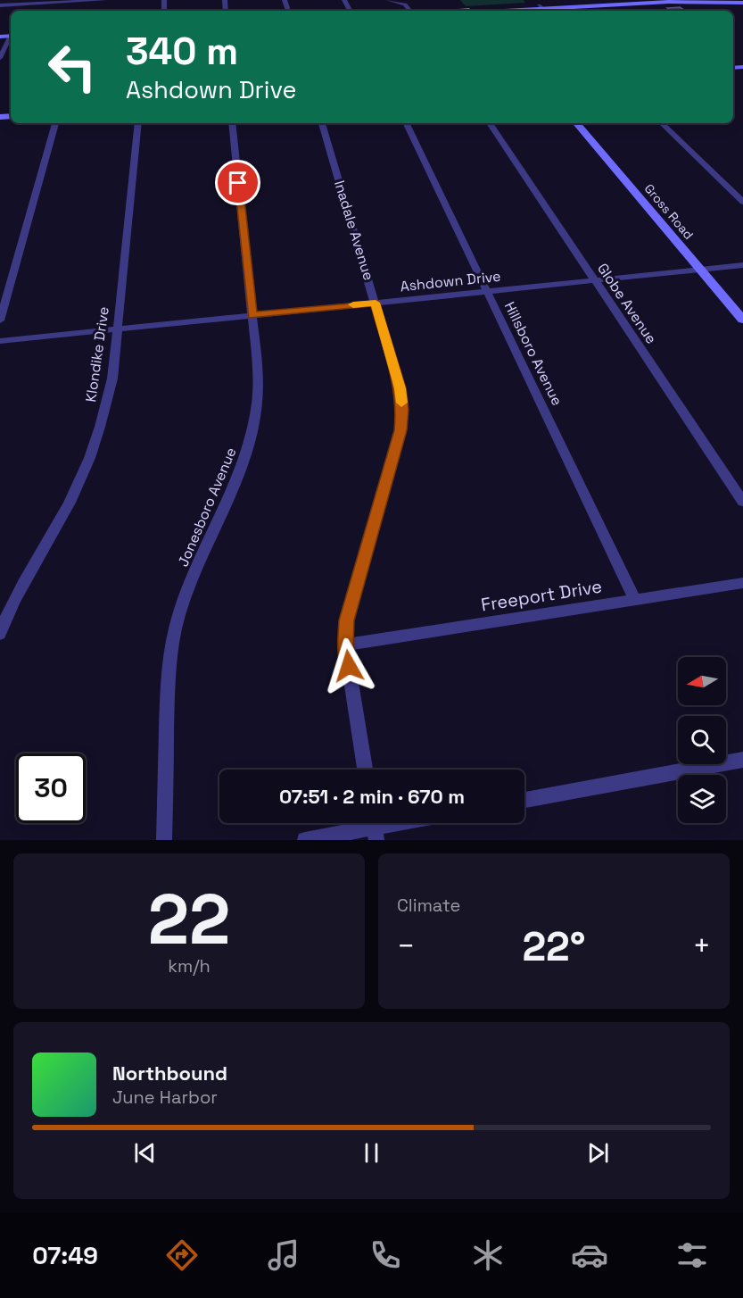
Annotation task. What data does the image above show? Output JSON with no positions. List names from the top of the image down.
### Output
{
  "streets": {
    "main road": ["Gross Road"],
    "street": [
      "Inadale Avenue",
      "Ashdown Drive",
      "Globe Avenue",
      "Hillsboro Avenue",
      "Klondike Drive",
      "Jonesboro Avenue",
      "Freeport Drive"
    ]
  },
  "crossings": [
    ["Gross Road", "Ashdown Drive"],
    ["Inadale Avenue", "Ashdown Drive"],
    ["Inadale Avenue", "Freeport Drive"],
    ["Ashdown Drive", "Globe Avenue"],
    ["Ashdown Drive", "Hillsboro Avenue"],
    ["Ashdown Drive", "Klondike Drive"],
    ["Ashdown Drive", "Jonesboro Avenue"],
    ["Hillsboro Avenue", "Freeport Drive"]
  ],
  "north": "left",
  "page": {
    "turn": ["340 m", "Ashdown Drive"],
    "limit": "30",
    "trip": "07:51 · 2 min · 670 m",
    "tile": [
      ["22", "km/h"],
      "Climate"
    ],
    "heat": ["−", "22°", "+"],
    "song": ["Northbound", "June Harbor"],
    "tabs": "07:49"
  }
}
